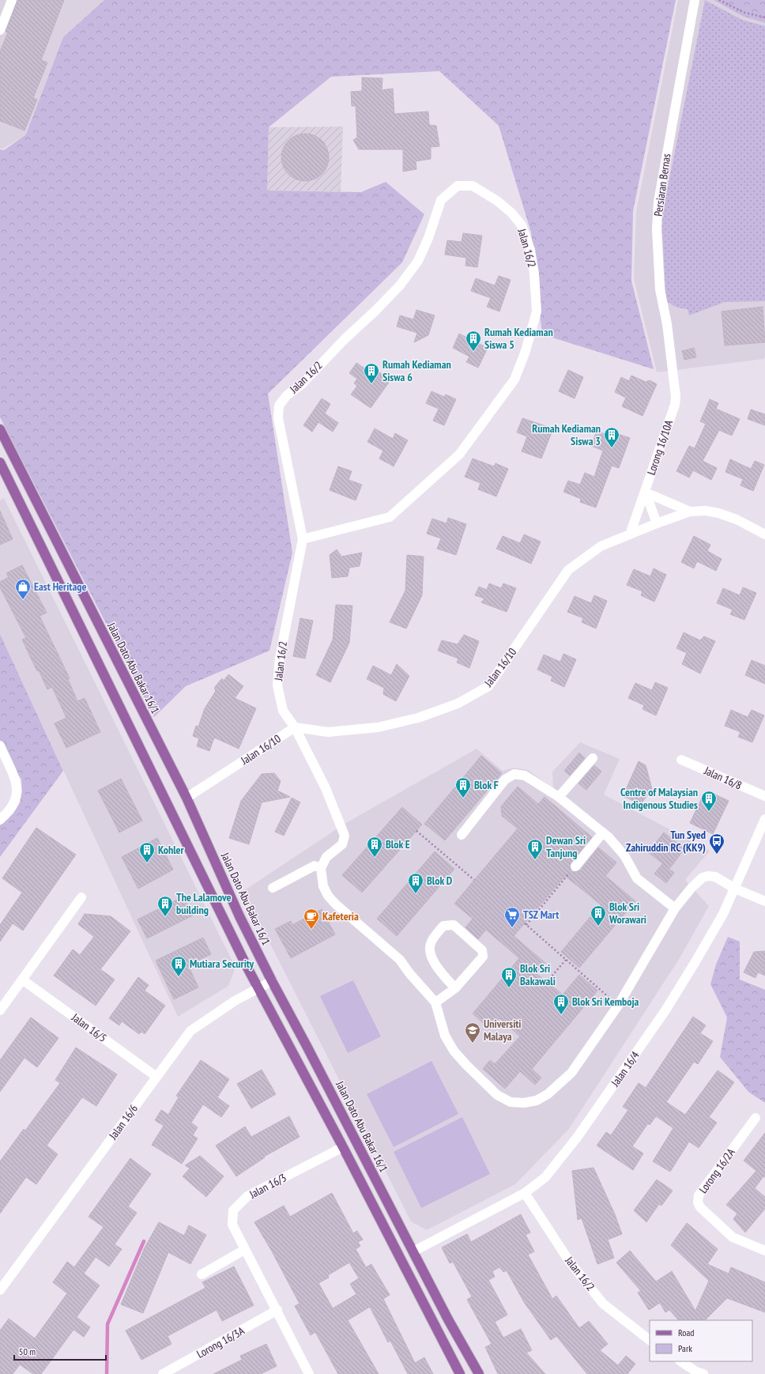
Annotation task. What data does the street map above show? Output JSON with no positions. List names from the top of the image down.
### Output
{
  "streets": {
    "main road": ["Jalan Dato Abu Bakar 16/1"],
    "street": [
      "Persiaran Bernas",
      "Jalan 16/2",
      "Lorong 16/10A",
      "Jalan 16/10",
      "Jalan 16/8",
      "Jalan 16/5",
      "Jalan 16/4",
      "Jalan 16/6",
      "Lorong 16/2A",
      "Jalan 16/3",
      "Lorong 16/3A"
    ]
  },
  "crossings": [
    ["Persiaran Bernas", "Lorong 16/10A"],
    ["Jalan 16/2", "Jalan 16/10"],
    ["Jalan 16/2", "Jalan 16/4"],
    ["Lorong 16/10A", "Jalan 16/10"],
    ["Jalan 16/10", "Jalan Dato Abu Bakar 16/1"],
    ["Jalan Dato Abu Bakar 16/1", "Jalan 16/4"],
    ["Jalan Dato Abu Bakar 16/1", "Jalan 16/6"],
    ["Jalan 16/5", "Jalan 16/6"],
    ["Jalan 16/3", "Lorong 16/3A"]
  ],
  "places": {
    "building": [
      "Rumah Kediaman Siswa 5",
      "Rumah Kediaman Siswa 6",
      "Rumah Kediaman Siswa 3",
      "Blok F",
      "Centre of Malaysian Indigenous Studies",
      "Blok E",
      "Dewan Sri Tanjung",
      "Kohler",
      "Blok D",
      "The Lalamove building",
      "Blok Sri Worawari",
      "Mutiara Security",
      "Blok Sri Bakawali",
      "Blok Sri Kemboja"
    ],
    "shop": ["East Heritage"],
    "bus stop": ["Tun Syed Zahiruddin RC (KK9)"],
    "supermarket": ["TSZ Mart"],
    "cafe": ["Kafeteria"],
    "school or university": ["Universiti Malaya"]
  },
  "legend": ["Road", "Park"],
  "scale_bar": "50 m"
}
